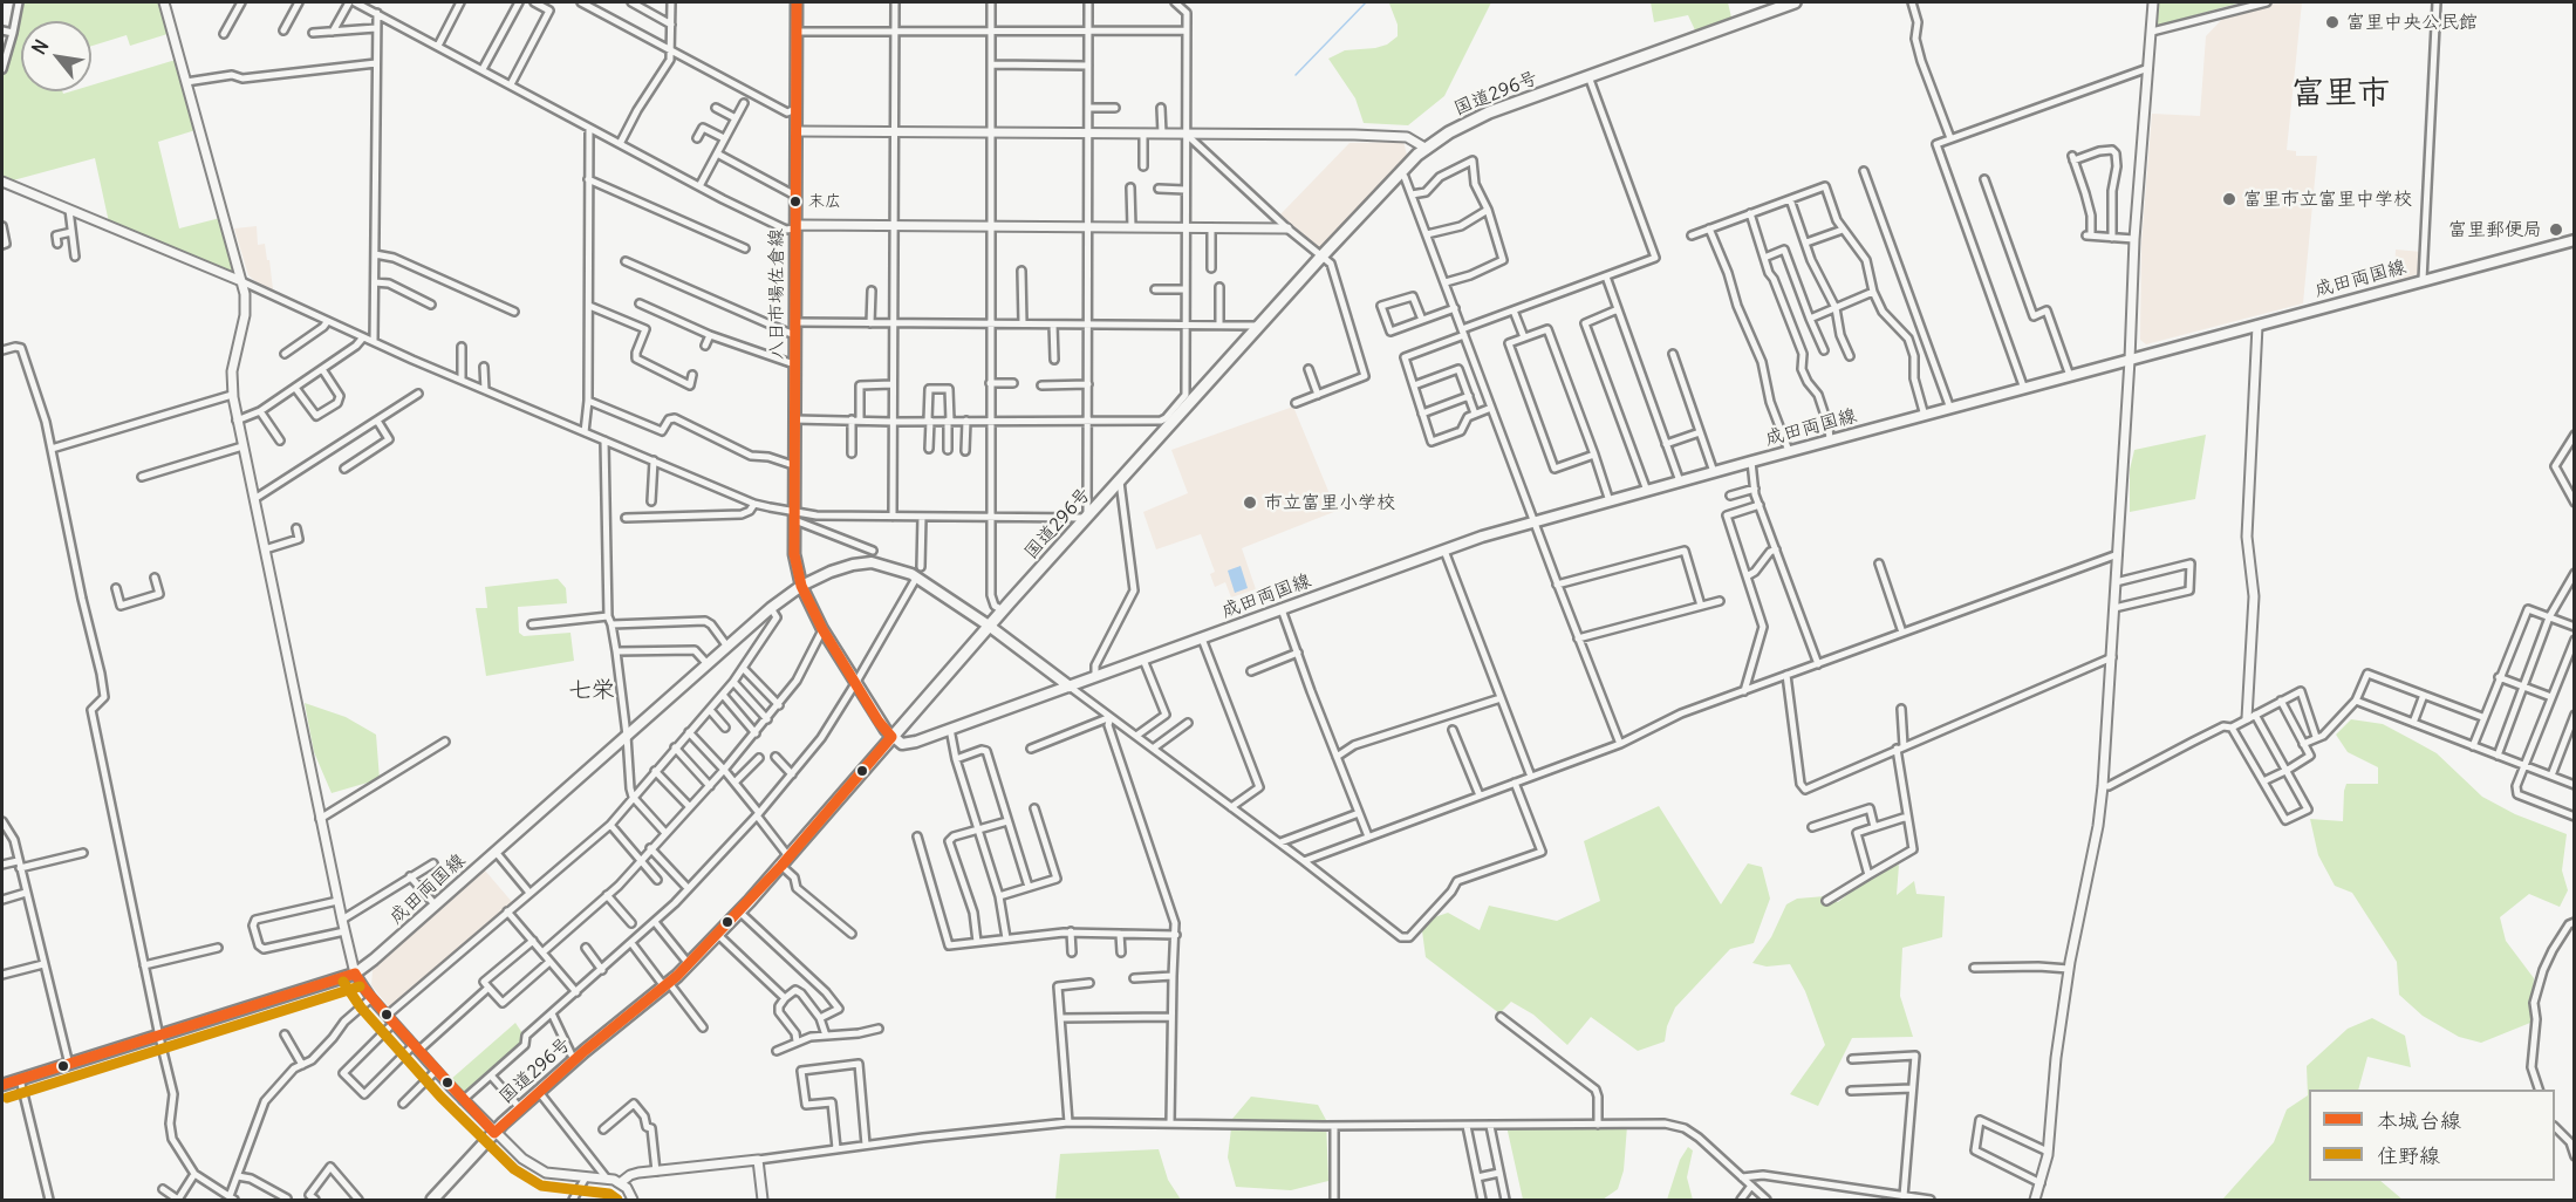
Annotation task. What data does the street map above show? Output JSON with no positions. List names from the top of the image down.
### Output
{
  "streets": {
    "highway": ["国道296号"],
    "main road": ["成田両国線", "八日市場佐倉線"]
  },
  "crossings": [
    ["国道296号", "成田両国線"],
    ["成田両国線", "八日市場佐倉線"]
  ],
  "districts": ["富里市", "七栄"],
  "places": [
    "富里中央公民館",
    "富里市立富里中学校",
    "末広",
    "富里郵便局",
    "市立富里小学校"
  ],
  "lines": ["transit line 本城台線", "transit line 住野線"],
  "legend": ["本城台線", "住野線"],
  "north": "top left"
}
